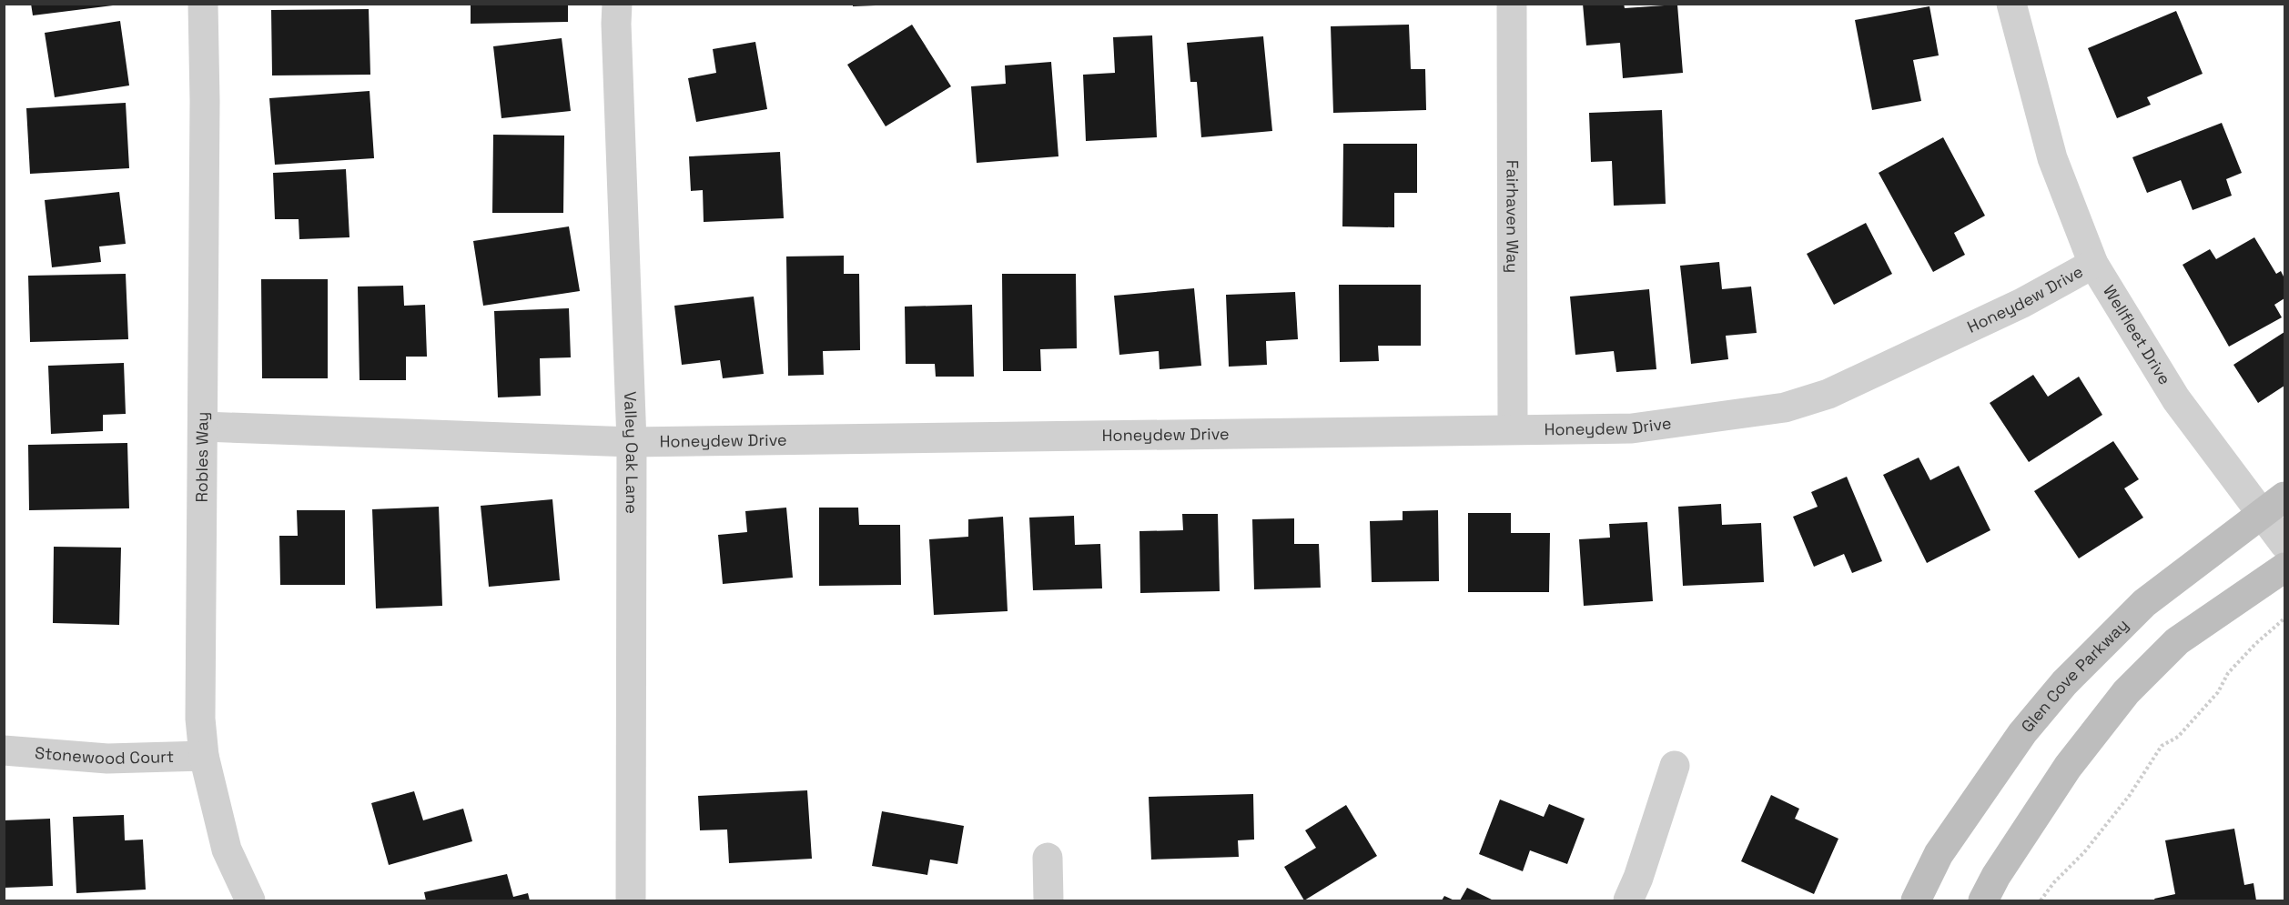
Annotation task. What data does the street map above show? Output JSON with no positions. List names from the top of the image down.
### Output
{
  "streets": {
    "main road": ["Glen Cove Parkway"],
    "street": [
      "Fairhaven Way",
      "Honeydew Drive",
      "Wellfleet Drive",
      "Valley Oak Lane",
      "Robles Way",
      "Stonewood Court"
    ]
  },
  "crossings": [
    ["Fairhaven Way", "Honeydew Drive"],
    ["Honeydew Drive", "Wellfleet Drive"],
    ["Honeydew Drive", "Valley Oak Lane"],
    ["Honeydew Drive", "Robles Way"],
    ["Wellfleet Drive", "Glen Cove Parkway"],
    ["Robles Way", "Stonewood Court"]
  ]
}
